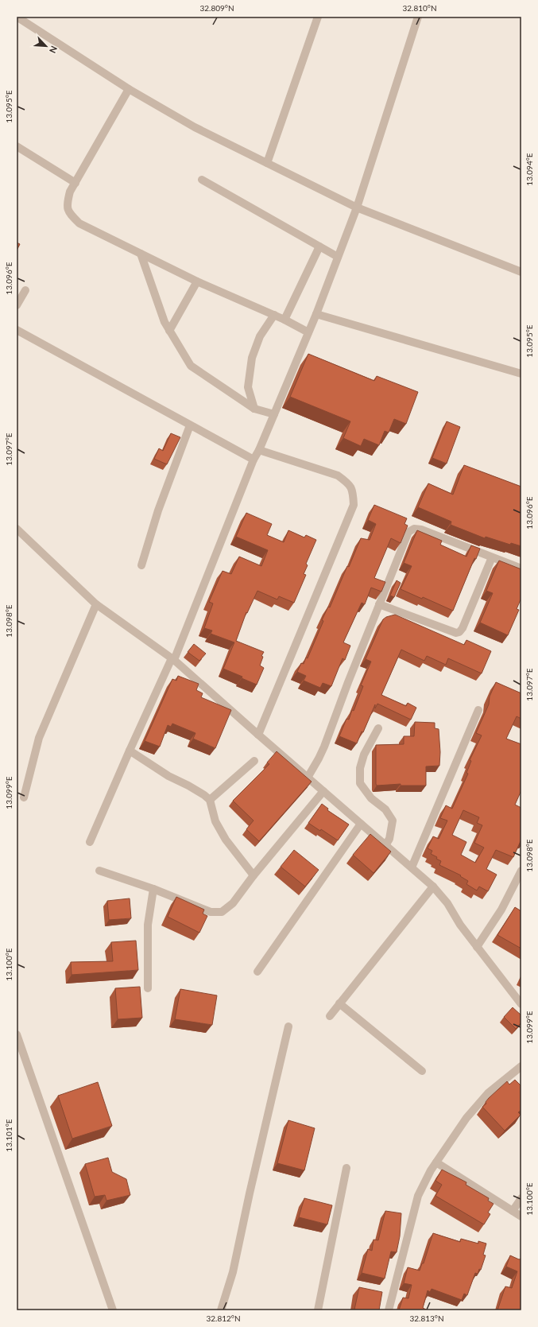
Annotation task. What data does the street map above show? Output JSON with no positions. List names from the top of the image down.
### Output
{
  "north": "bottom right",
  "coordinates": [
    "32.809°N",
    "32.810°N",
    "13.095°E",
    "13.094°E",
    "13.096°E",
    "13.097°E",
    "13.098°E",
    "13.099°E",
    "13.100°E",
    "13.101°E",
    "32.812°N",
    "32.813°N"
  ]
}
